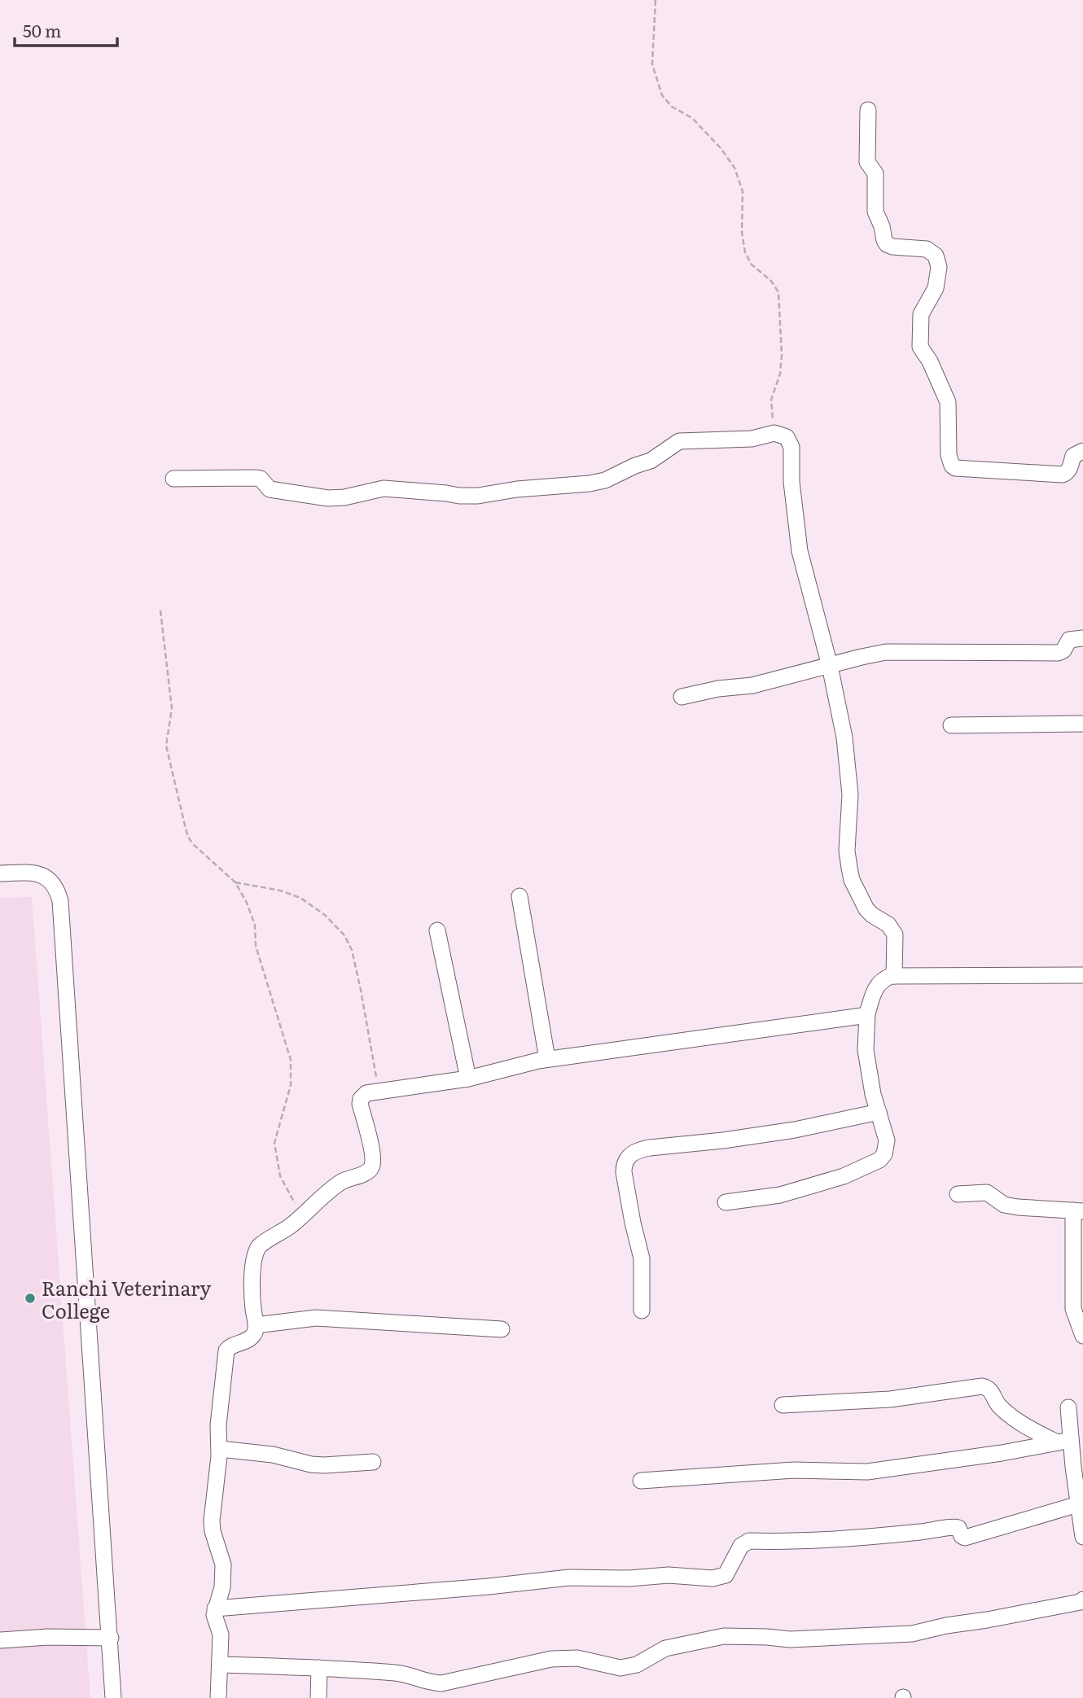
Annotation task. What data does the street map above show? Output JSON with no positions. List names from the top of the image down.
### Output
{
  "places": ["Ranchi Veterinary College"],
  "scale_bar": "50 m"
}
